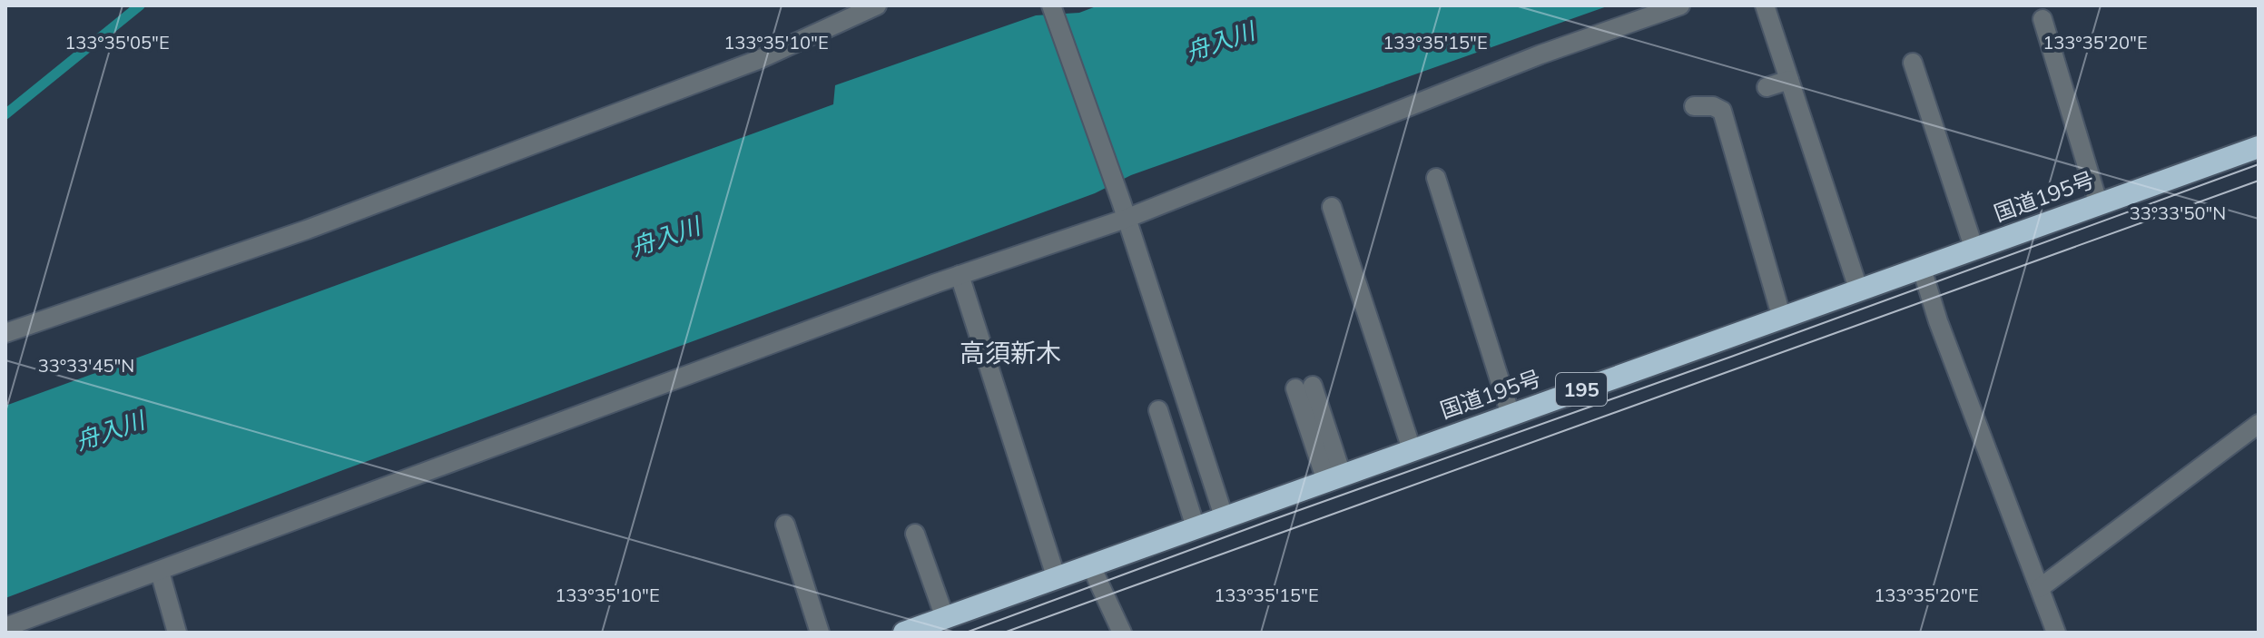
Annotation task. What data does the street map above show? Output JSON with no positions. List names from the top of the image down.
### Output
{
  "streets": {
    "highway": ["国道195号", "195"]
  },
  "districts": ["高須新木"],
  "water": ["舟入川"],
  "coordinates": [
    "133°35'05\"E",
    "133°35'10\"E",
    "133°35'15\"E",
    "133°35'20\"E",
    "33°33'50\"N",
    "33°33'45\"N"
  ]
}
